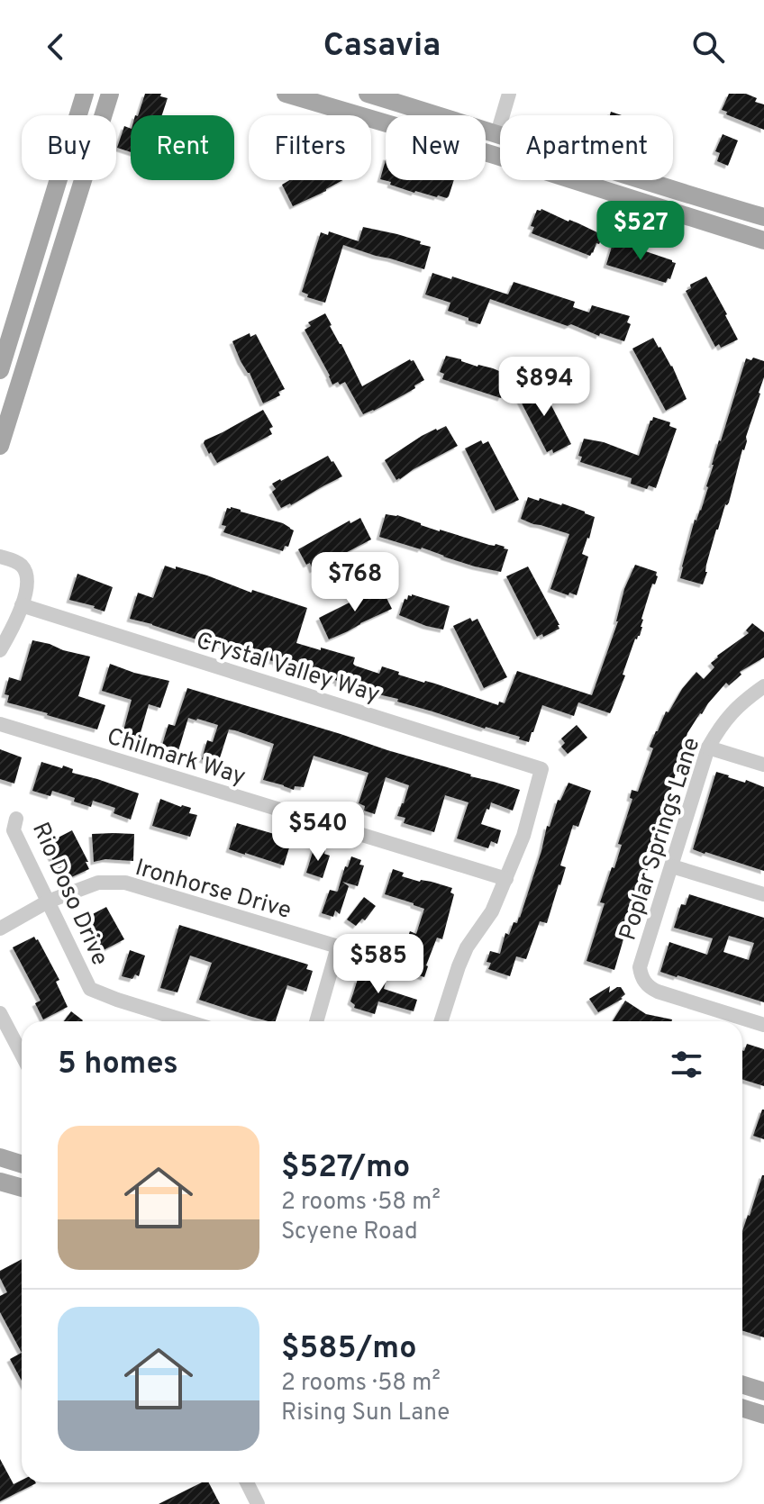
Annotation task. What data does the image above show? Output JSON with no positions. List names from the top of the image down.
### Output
{
  "streets": {
    "street": [
      "Crystal Valley Way",
      "Chilmark Way",
      "Poplar Springs Lane",
      "Ironhorse Drive",
      "Rio Doso Drive"
    ]
  },
  "crossings": [
    ["Crystal Valley Way", "Chilmark Way"],
    ["Ironhorse Drive", "Rio Doso Drive"]
  ],
  "page": {
    "header": "Casavia",
    "chip": [
      "Buy",
      "Rent",
      "Filters",
      "New",
      "Apartment"
    ],
    "price": [
      "$527",
      "$894",
      "$768",
      "$540",
      "$585"
    ],
    "heading": "5 homes",
    "list": [
      {
        "name": "$527/mo",
        "note": "2 rooms · 58 m² · Scyene Road"
      },
      {
        "name": "$585/mo",
        "note": "2 rooms · 58 m² · Rising Sun Lane"
      }
    ]
  }
}
